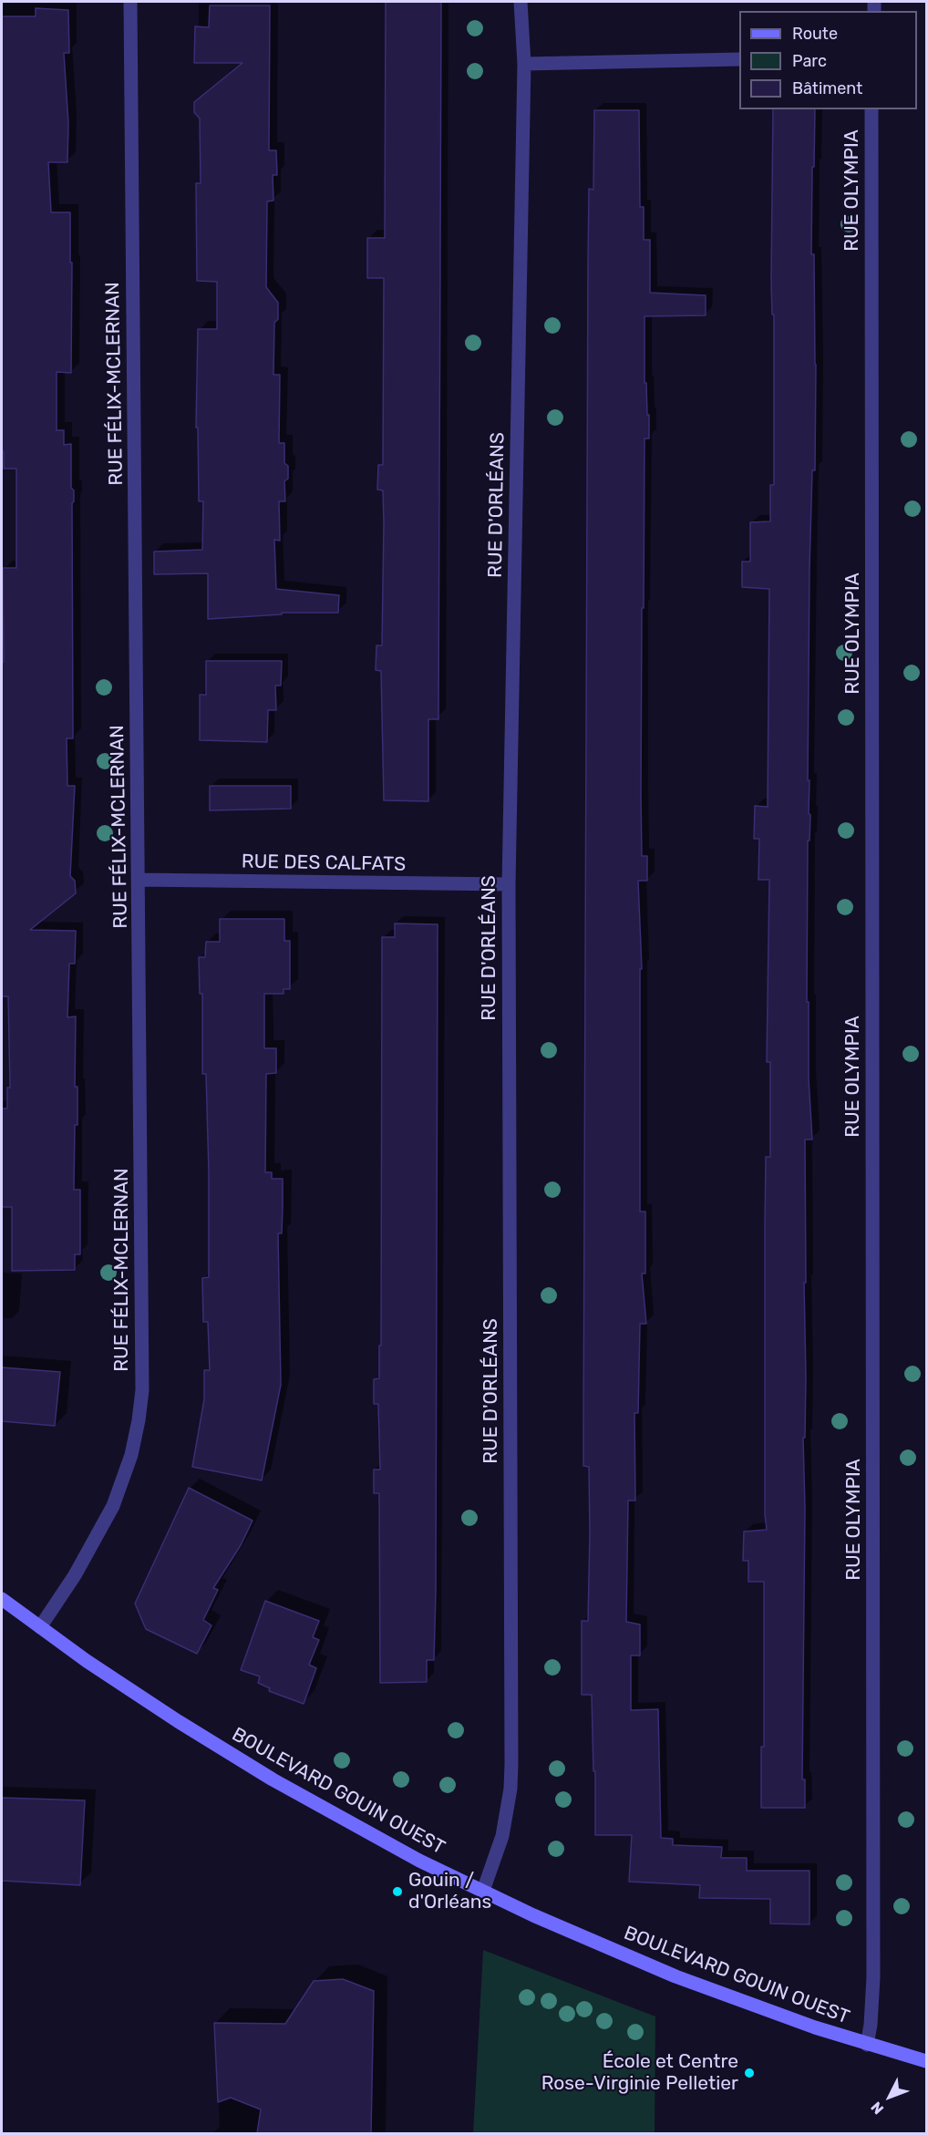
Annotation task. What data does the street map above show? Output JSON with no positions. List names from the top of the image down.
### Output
{
  "streets": {
    "main road": ["BOULEVARD GOUIN OUEST"],
    "street": [
      "RUE OLYMPIA",
      "RUE FÉLIX-MCLERNAN",
      "RUE D'ORLÉANS",
      "RUE DES CALFATS"
    ]
  },
  "crossings": [
    ["RUE OLYMPIA", "BOULEVARD GOUIN OUEST"],
    ["RUE FÉLIX-MCLERNAN", "RUE DES CALFATS"],
    ["RUE FÉLIX-MCLERNAN", "BOULEVARD GOUIN OUEST"],
    ["RUE D'ORLÉANS", "RUE DES CALFATS"],
    ["RUE D'ORLÉANS", "BOULEVARD GOUIN OUEST"]
  ],
  "places": ["Gouin / d'Orléans", "École et Centre Rose-Virginie Pelletier"],
  "legend": ["Route", "Parc", "Bâtiment"],
  "north": "bottom left"
}
